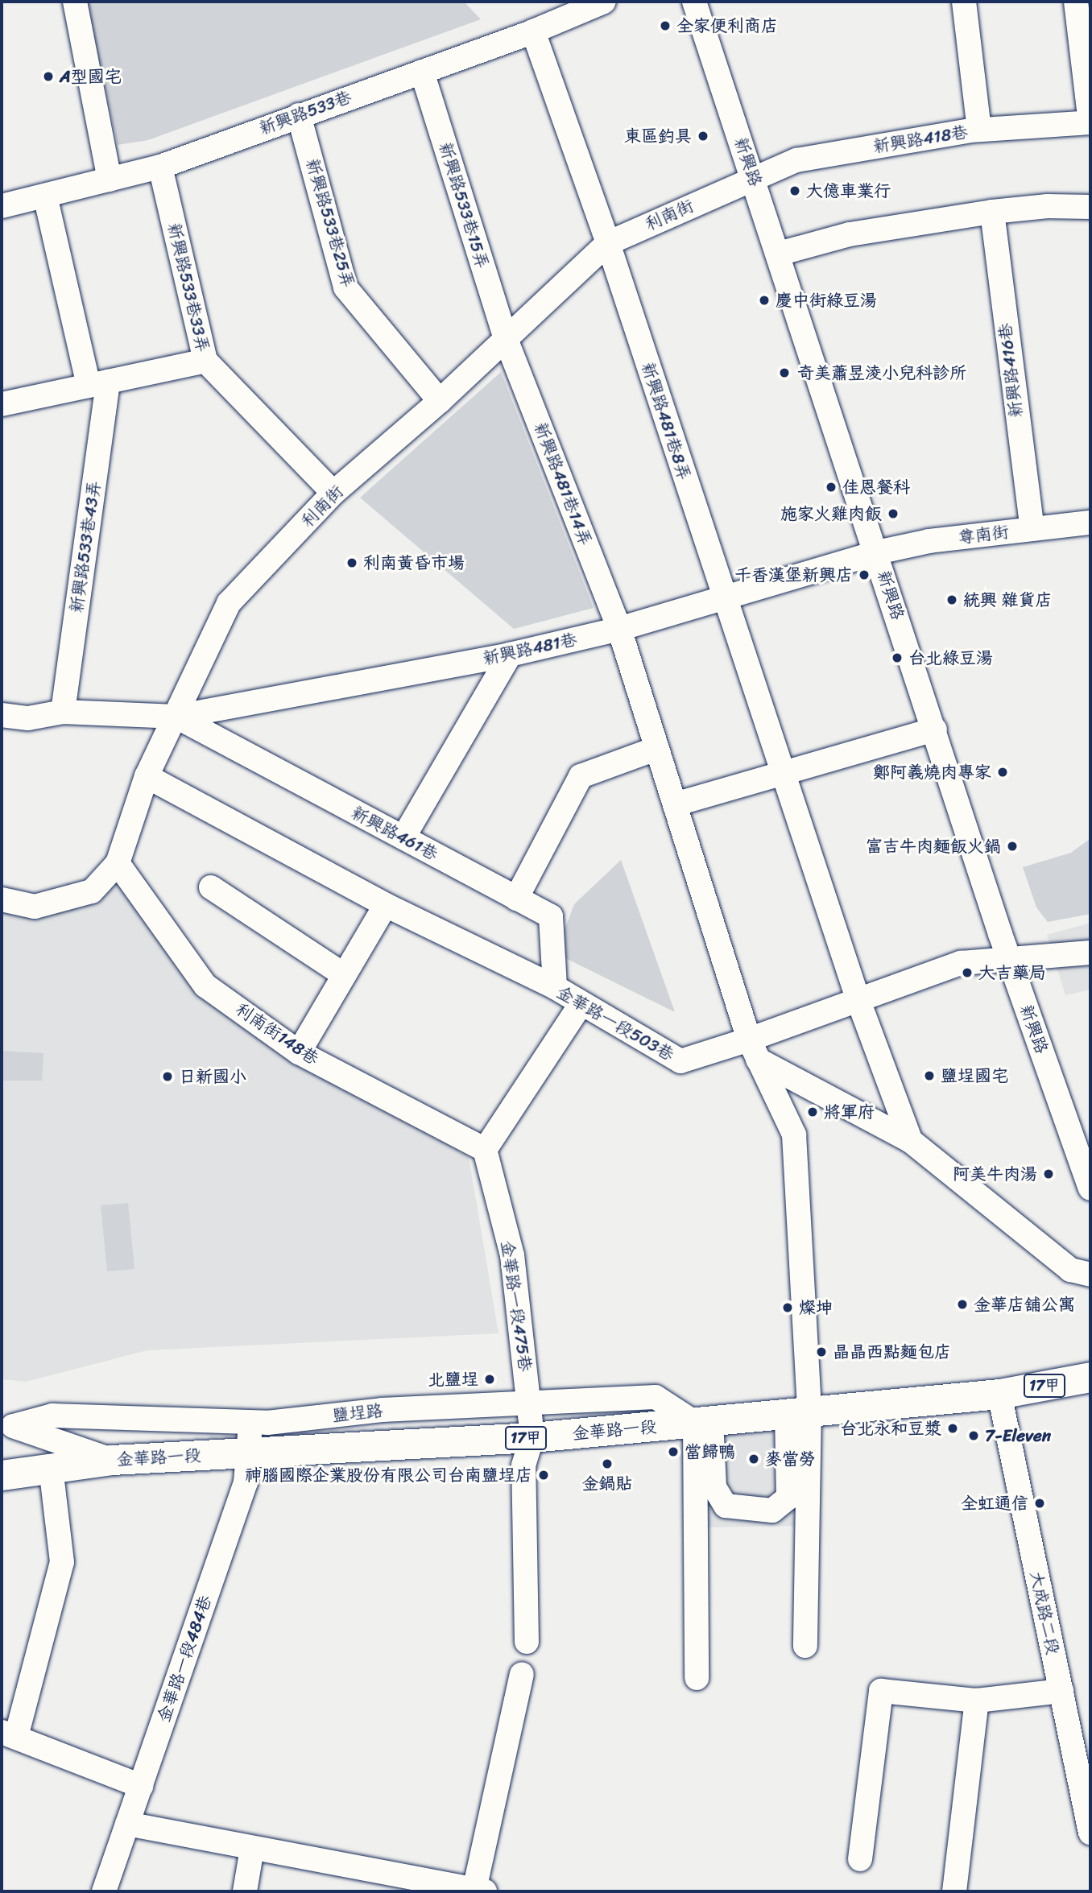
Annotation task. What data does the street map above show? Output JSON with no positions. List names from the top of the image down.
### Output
{
  "streets": {
    "main road": ["17甲", "金華路一段"],
    "street": [
      "新興路533巷",
      "新興路418巷",
      "新興路",
      "新興路533巷15弄",
      "利南街",
      "新興路533巷25弄",
      "新興路533巷33弄",
      "新興路416巷",
      "新興路481巷8弄",
      "新興路481巷14弄",
      "尊南街",
      "新興路533巷43弄",
      "新興路481巷",
      "新興路461巷",
      "金華路一段503巷",
      "利南街148巷",
      "金華路一段475巷",
      "鹽埕路",
      "大成路二段",
      "金華路一段484巷"
    ]
  },
  "crossings": [
    ["新興路533巷", "新興路533巷15弄"],
    ["新興路533巷", "新興路533巷25弄"],
    ["新興路533巷", "新興路533巷33弄"],
    ["新興路533巷", "新興路481巷8弄"],
    ["新興路533巷", "新興路533巷43弄"],
    ["新興路418巷", "新興路"],
    ["新興路418巷", "利南街"],
    ["新興路", "利南街"],
    ["新興路", "尊南街"],
    ["新興路", "新興路481巷"],
    ["新興路", "金華路一段503巷"],
    ["新興路533巷15弄", "利南街"],
    ["新興路533巷15弄", "新興路481巷14弄"],
    ["利南街", "新興路533巷25弄"],
    ["利南街", "新興路533巷33弄"],
    ["利南街", "新興路481巷8弄"],
    ["利南街", "新興路481巷14弄"],
    ["利南街", "新興路481巷"],
    ["利南街", "新興路461巷"],
    ["利南街", "金華路一段503巷"],
    ["利南街", "利南街148巷"],
    ["新興路416巷", "尊南街"],
    ["新興路481巷8弄", "新興路481巷"],
    ["新興路481巷8弄", "金華路一段503巷"],
    ["新興路481巷14弄", "新興路481巷"],
    ["新興路481巷14弄", "金華路一段503巷"],
    ["尊南街", "新興路481巷"],
    ["新興路481巷", "新興路461巷"],
    ["新興路461巷", "金華路一段503巷"],
    ["利南街148巷", "金華路一段475巷"],
    ["金華路一段475巷", "鹽埕路"],
    ["金華路一段475巷", "金華路一段"],
    ["鹽埕路", "金華路一段"],
    ["鹽埕路", "金華路一段484巷"],
    ["金華路一段", "大成路二段"],
    ["金華路一段", "金華路一段484巷"]
  ],
  "places": [
    "全家便利商店",
    "A型國宅",
    "東區釣具",
    "大億車業行",
    "慶中街綠豆湯",
    "奇美蕭昱淩小兒科診所",
    "佳恩餐科",
    "施家火雞肉飯",
    "利南黃昏市場",
    "千香漢堡新興店",
    "統興 雜貨店",
    "台北綠豆湯",
    "鄭阿義燒肉專家",
    "富吉牛肉麵飯火鍋",
    "大吉藥局",
    "鹽埕國宅",
    "日新國小",
    "將軍府",
    "阿美牛肉湯",
    "金華店舖公寓",
    "燦坤",
    "晶晶西點麵包店",
    "北鹽埕",
    "台北永和豆漿",
    "7-Eleven",
    "當歸鴨",
    "麥當勞",
    "金鍋貼",
    "神腦國際企業股份有限公司台南鹽埕店",
    "全虹通信"
  ]
}
